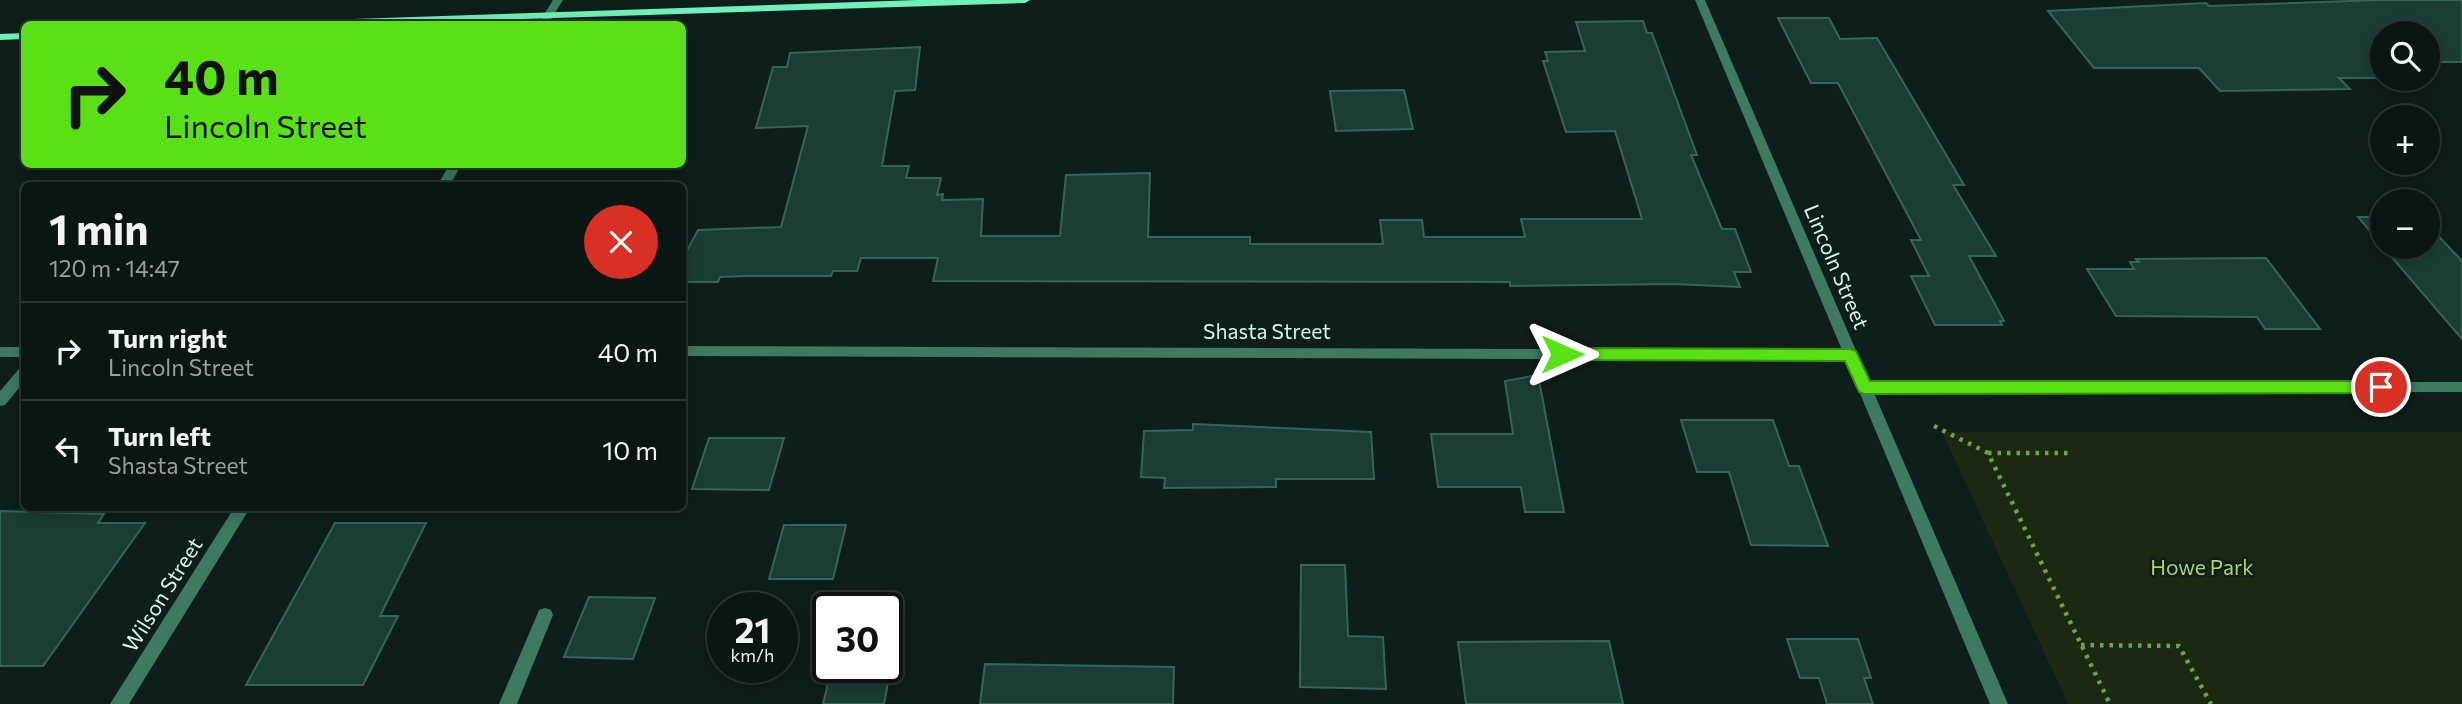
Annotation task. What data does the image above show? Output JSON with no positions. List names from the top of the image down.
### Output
{
  "streets": {
    "street": ["Lincoln Street", "Shasta Street", "Wilson Street"]
  },
  "crossings": [
    ["Lincoln Street", "Shasta Street"]
  ],
  "parks": ["Howe Park"],
  "page": {
    "map_buttons": ["+", "−"],
    "turn": ["40 m", "Lincoln Street"],
    "heading": ["1 min", "120 m · 14:47"],
    "list": [
      {
        "name": "Turn right",
        "note": "Lincoln Street",
        "value": "40 m"
      },
      {
        "name": "Turn left",
        "note": "Shasta Street",
        "value": "10 m"
      }
    ],
    "speed": "21 km/h",
    "limit": "30"
  }
}
